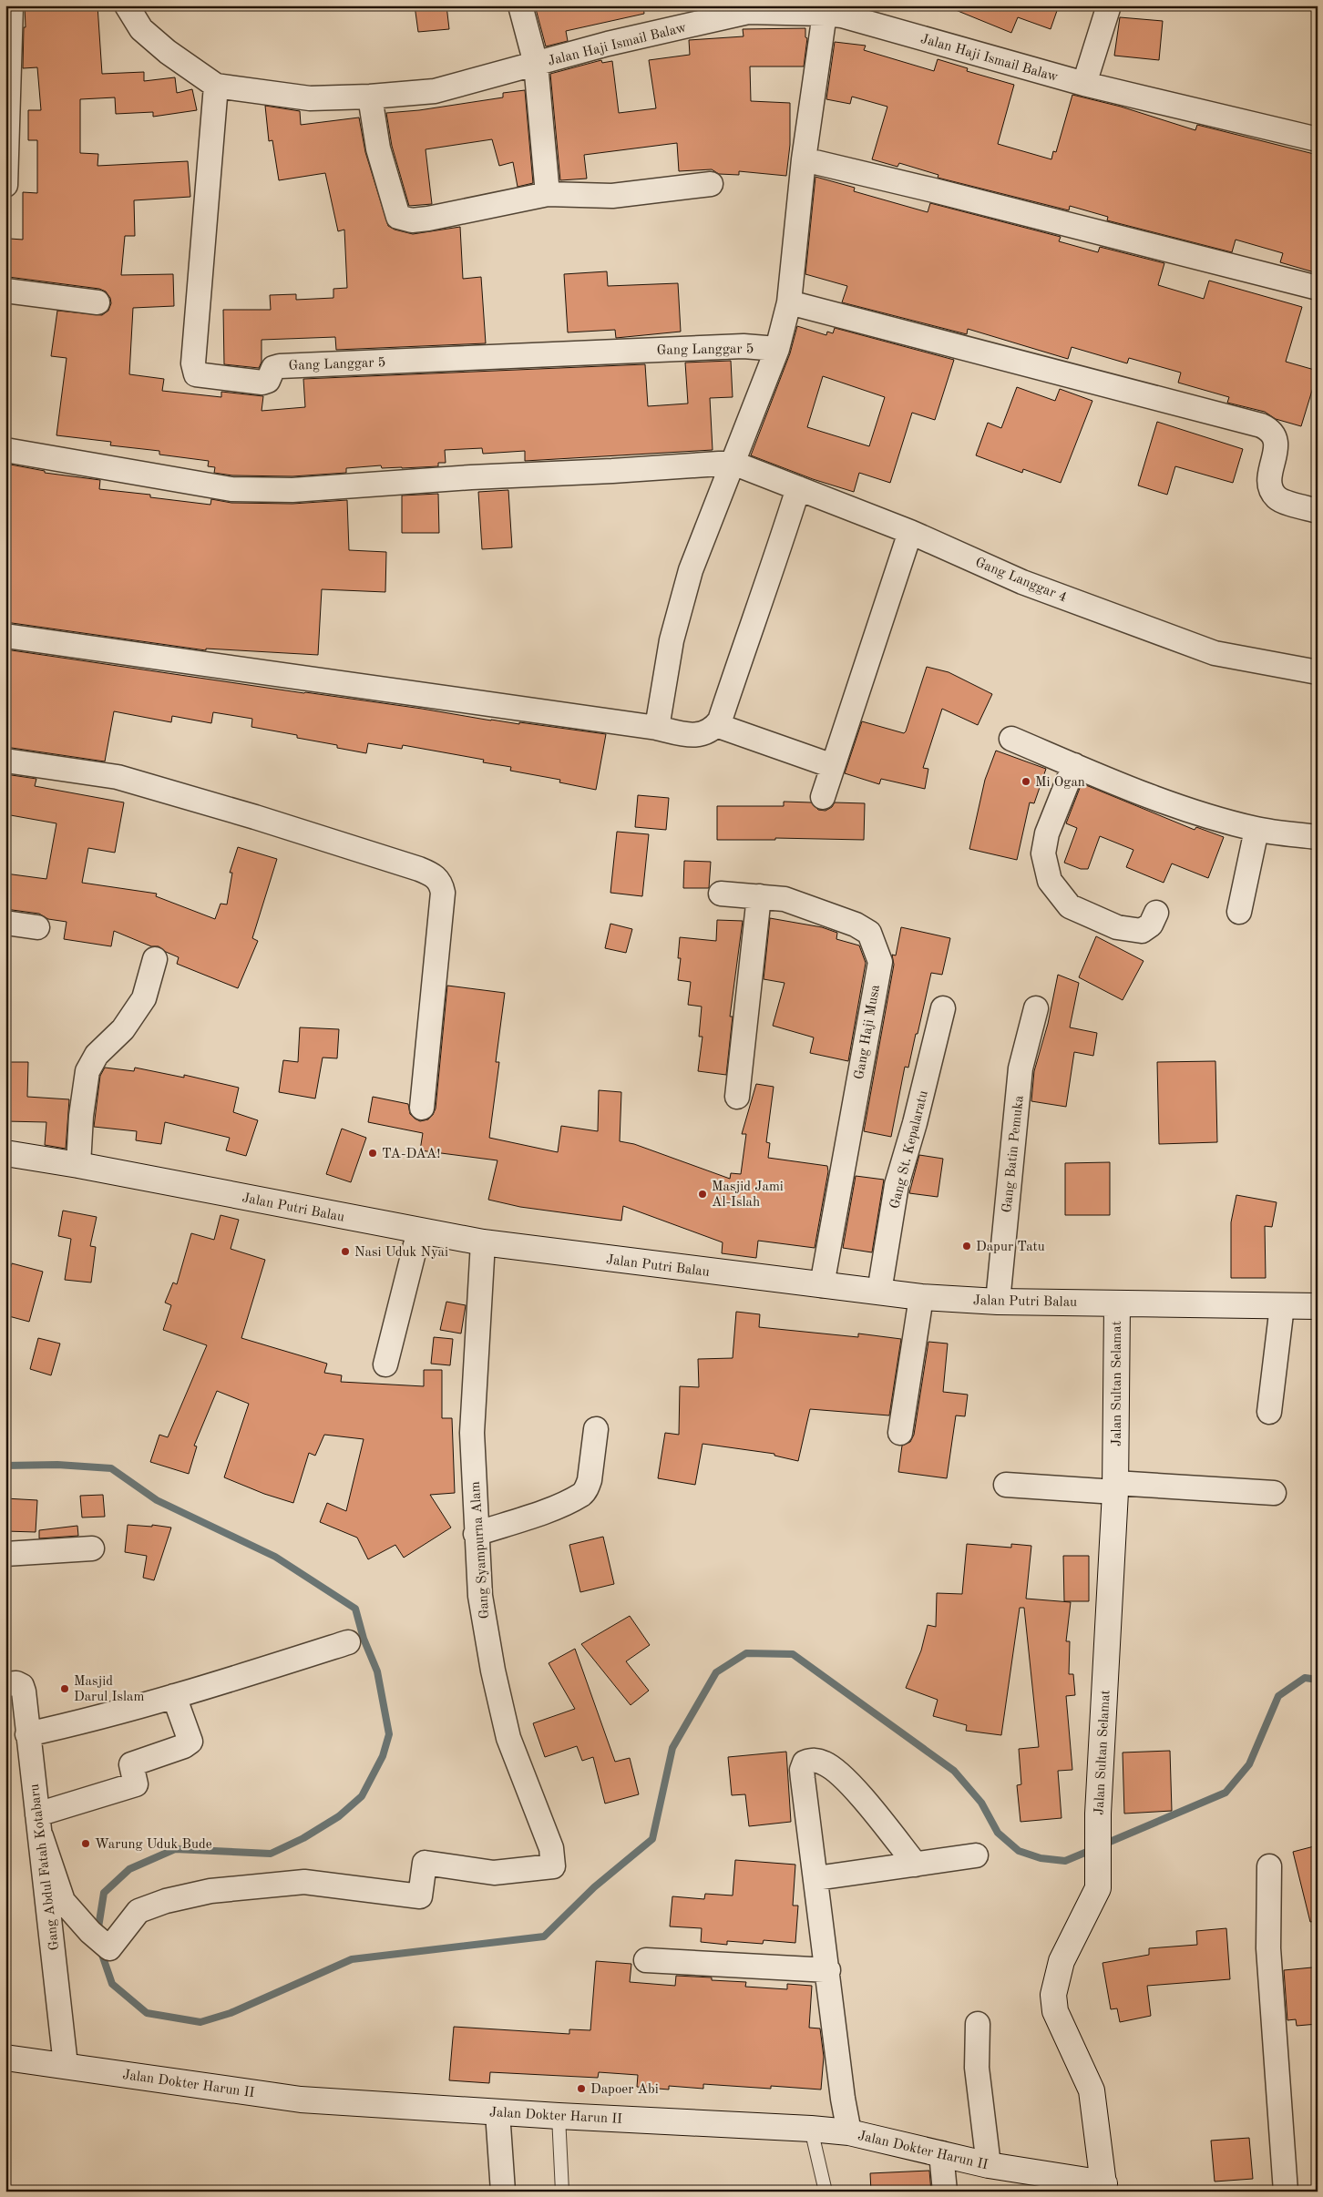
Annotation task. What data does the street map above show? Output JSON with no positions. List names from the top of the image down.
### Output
{
  "streets": {
    "street": [
      "Jalan Haji Ismail Balaw",
      "Gang Langgar 5",
      "Gang Langgar 4",
      "Gang Haji Musa",
      "Gang St. Kepalaratu",
      "Gang Batin Pemuka",
      "Jalan Putri Balau",
      "Jalan Sultan Selamat",
      "Gang Syampurna Alam",
      "Gang Abdul Fatah Kotabaru",
      "Jalan Dokter Harun II"
    ]
  },
  "crossings": [
    ["Jalan Haji Ismail Balaw", "Gang Langgar 5"],
    ["Gang Haji Musa", "Jalan Putri Balau"],
    ["Gang St. Kepalaratu", "Jalan Putri Balau"],
    ["Gang Batin Pemuka", "Jalan Putri Balau"],
    ["Jalan Putri Balau", "Jalan Sultan Selamat"],
    ["Jalan Putri Balau", "Gang Syampurna Alam"],
    ["Jalan Sultan Selamat", "Jalan Dokter Harun II"],
    ["Gang Syampurna Alam", "Gang Abdul Fatah Kotabaru"],
    ["Gang Abdul Fatah Kotabaru", "Jalan Dokter Harun II"]
  ],
  "places": [
    "Mi Ogan",
    "TA-DAA!",
    "Masjid Jami Al-Islah",
    "Dapur Tatu",
    "Nasi Uduk Nyai",
    "Masjid Darul Islam",
    "Warung Uduk Bude",
    "Dapoer Abi"
  ]
}
